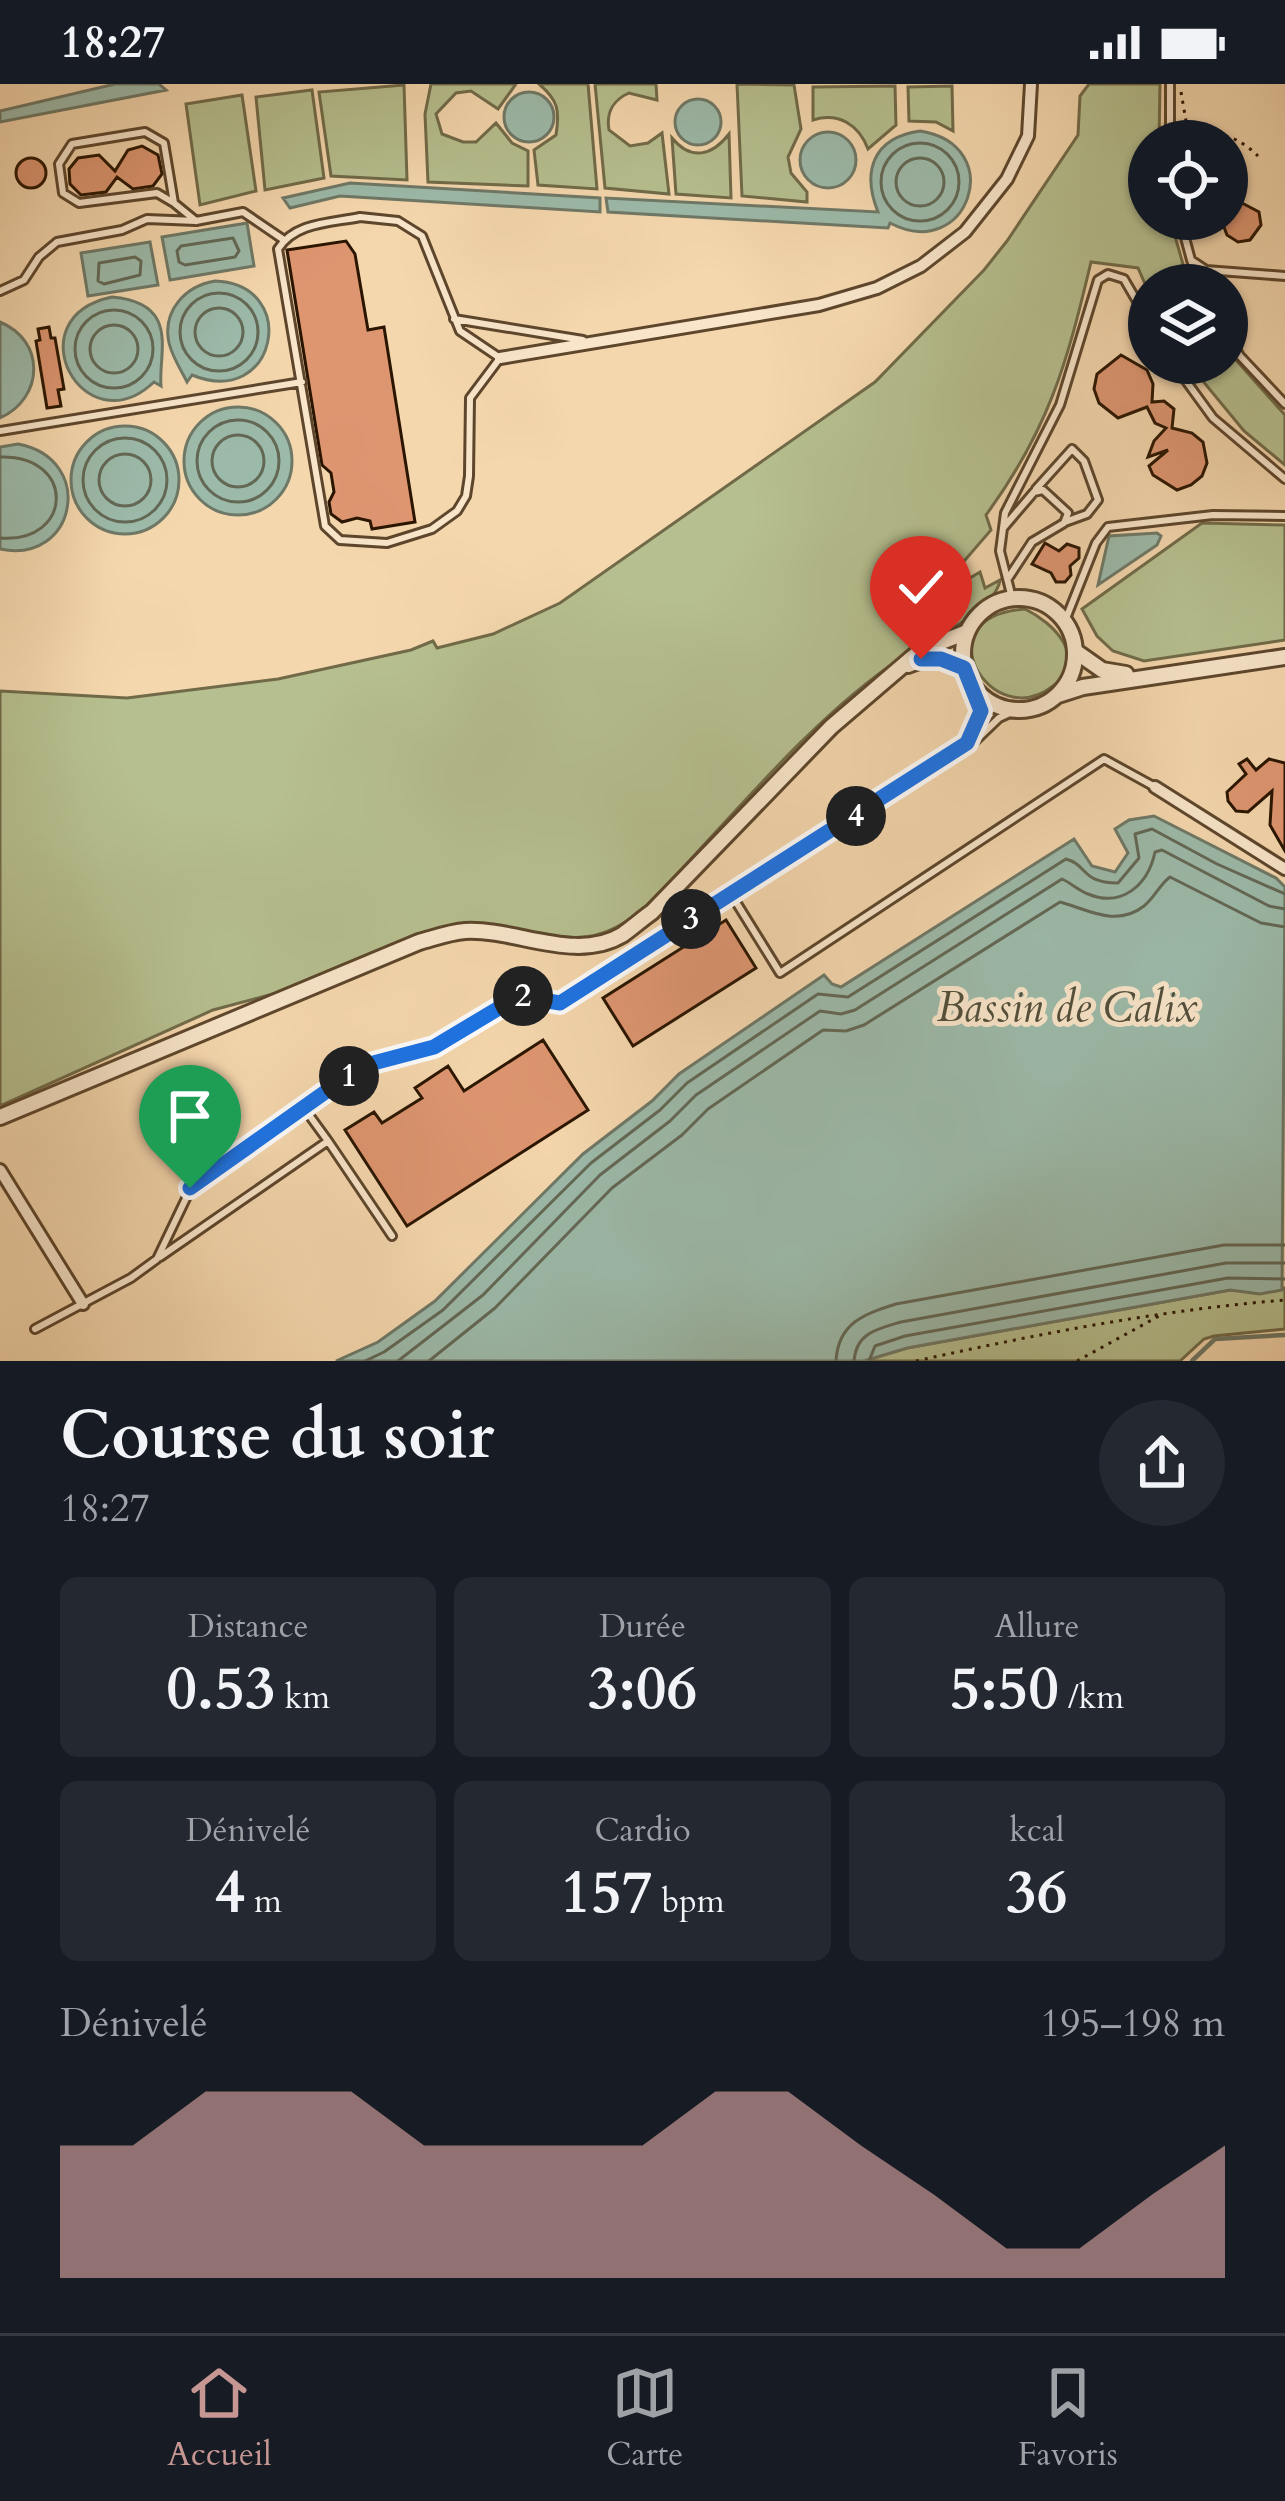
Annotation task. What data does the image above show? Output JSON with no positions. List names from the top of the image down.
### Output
{
  "water": ["Bassin de Calix"],
  "page": {
    "status": "18:27",
    "pins": [
      "4",
      "3",
      "2",
      "1"
    ],
    "heading": ["Course du soir", "18:27"],
    "stats": [
      ["Distance", "0.53 km"],
      ["Durée", "3:06"],
      ["Allure", "5:50 /km"],
      ["Dénivelé", "4 m"],
      ["Cardio", "157 bpm"],
      ["kcal", "36"]
    ],
    "chart": ["Dénivelé", "195–198 m"],
    "tabs": ["Accueil", "Carte", "Favoris"]
  }
}
